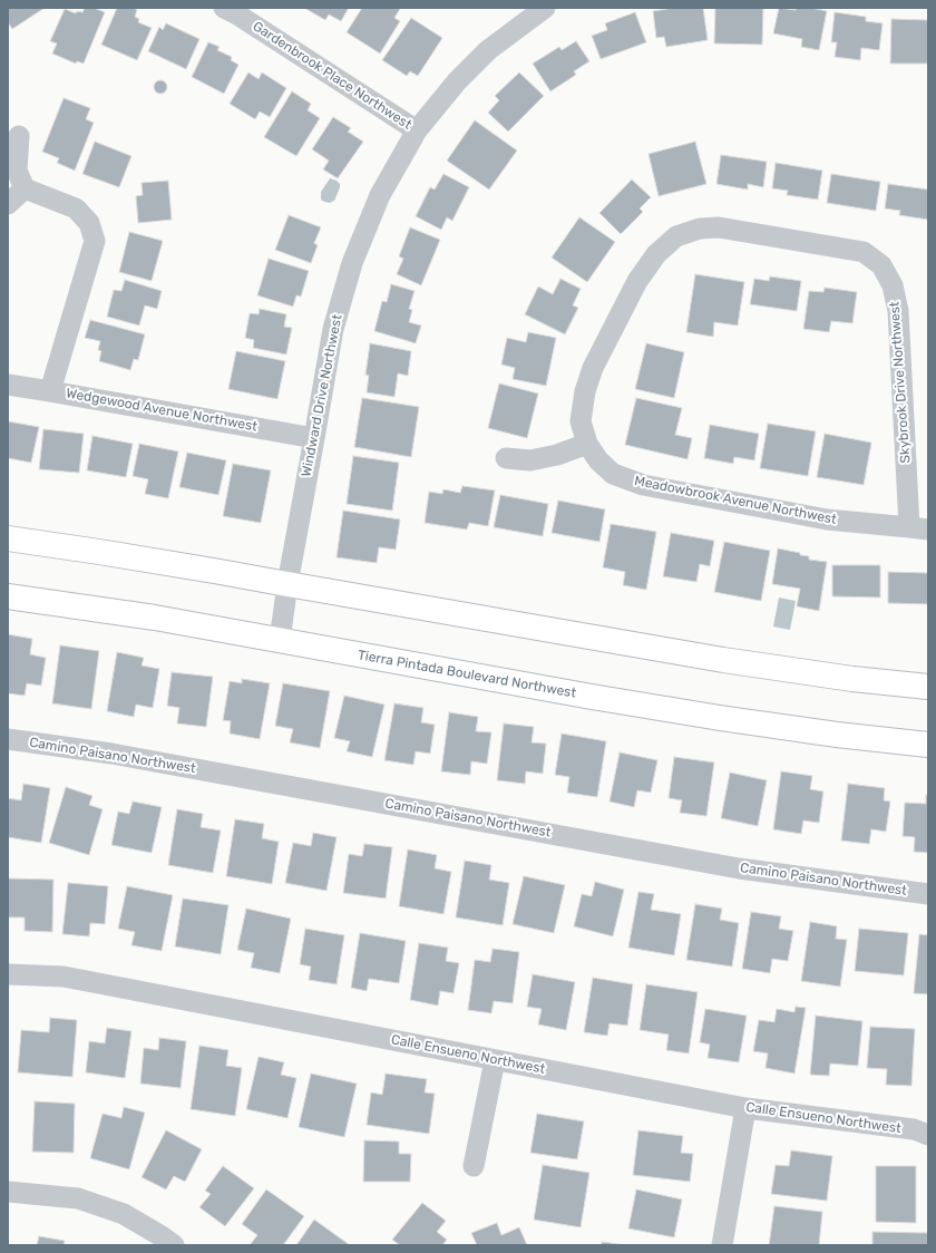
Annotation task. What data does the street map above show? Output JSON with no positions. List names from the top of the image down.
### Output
{
  "streets": {
    "main road": ["Tierra Pintada Boulevard Northwest"],
    "street": [
      "Gardenbrook Place Northwest",
      "Skybrook Drive Northwest",
      "Windward Drive Northwest",
      "Wedgewood Avenue Northwest",
      "Meadowbrook Avenue Northwest",
      "Camino Paisano Northwest",
      "Calle Ensueno Northwest"
    ]
  },
  "crossings": [
    ["Gardenbrook Place Northwest", "Windward Drive Northwest"],
    ["Skybrook Drive Northwest", "Meadowbrook Avenue Northwest"],
    ["Windward Drive Northwest", "Wedgewood Avenue Northwest"],
    ["Windward Drive Northwest", "Tierra Pintada Boulevard Northwest"]
  ]
}
